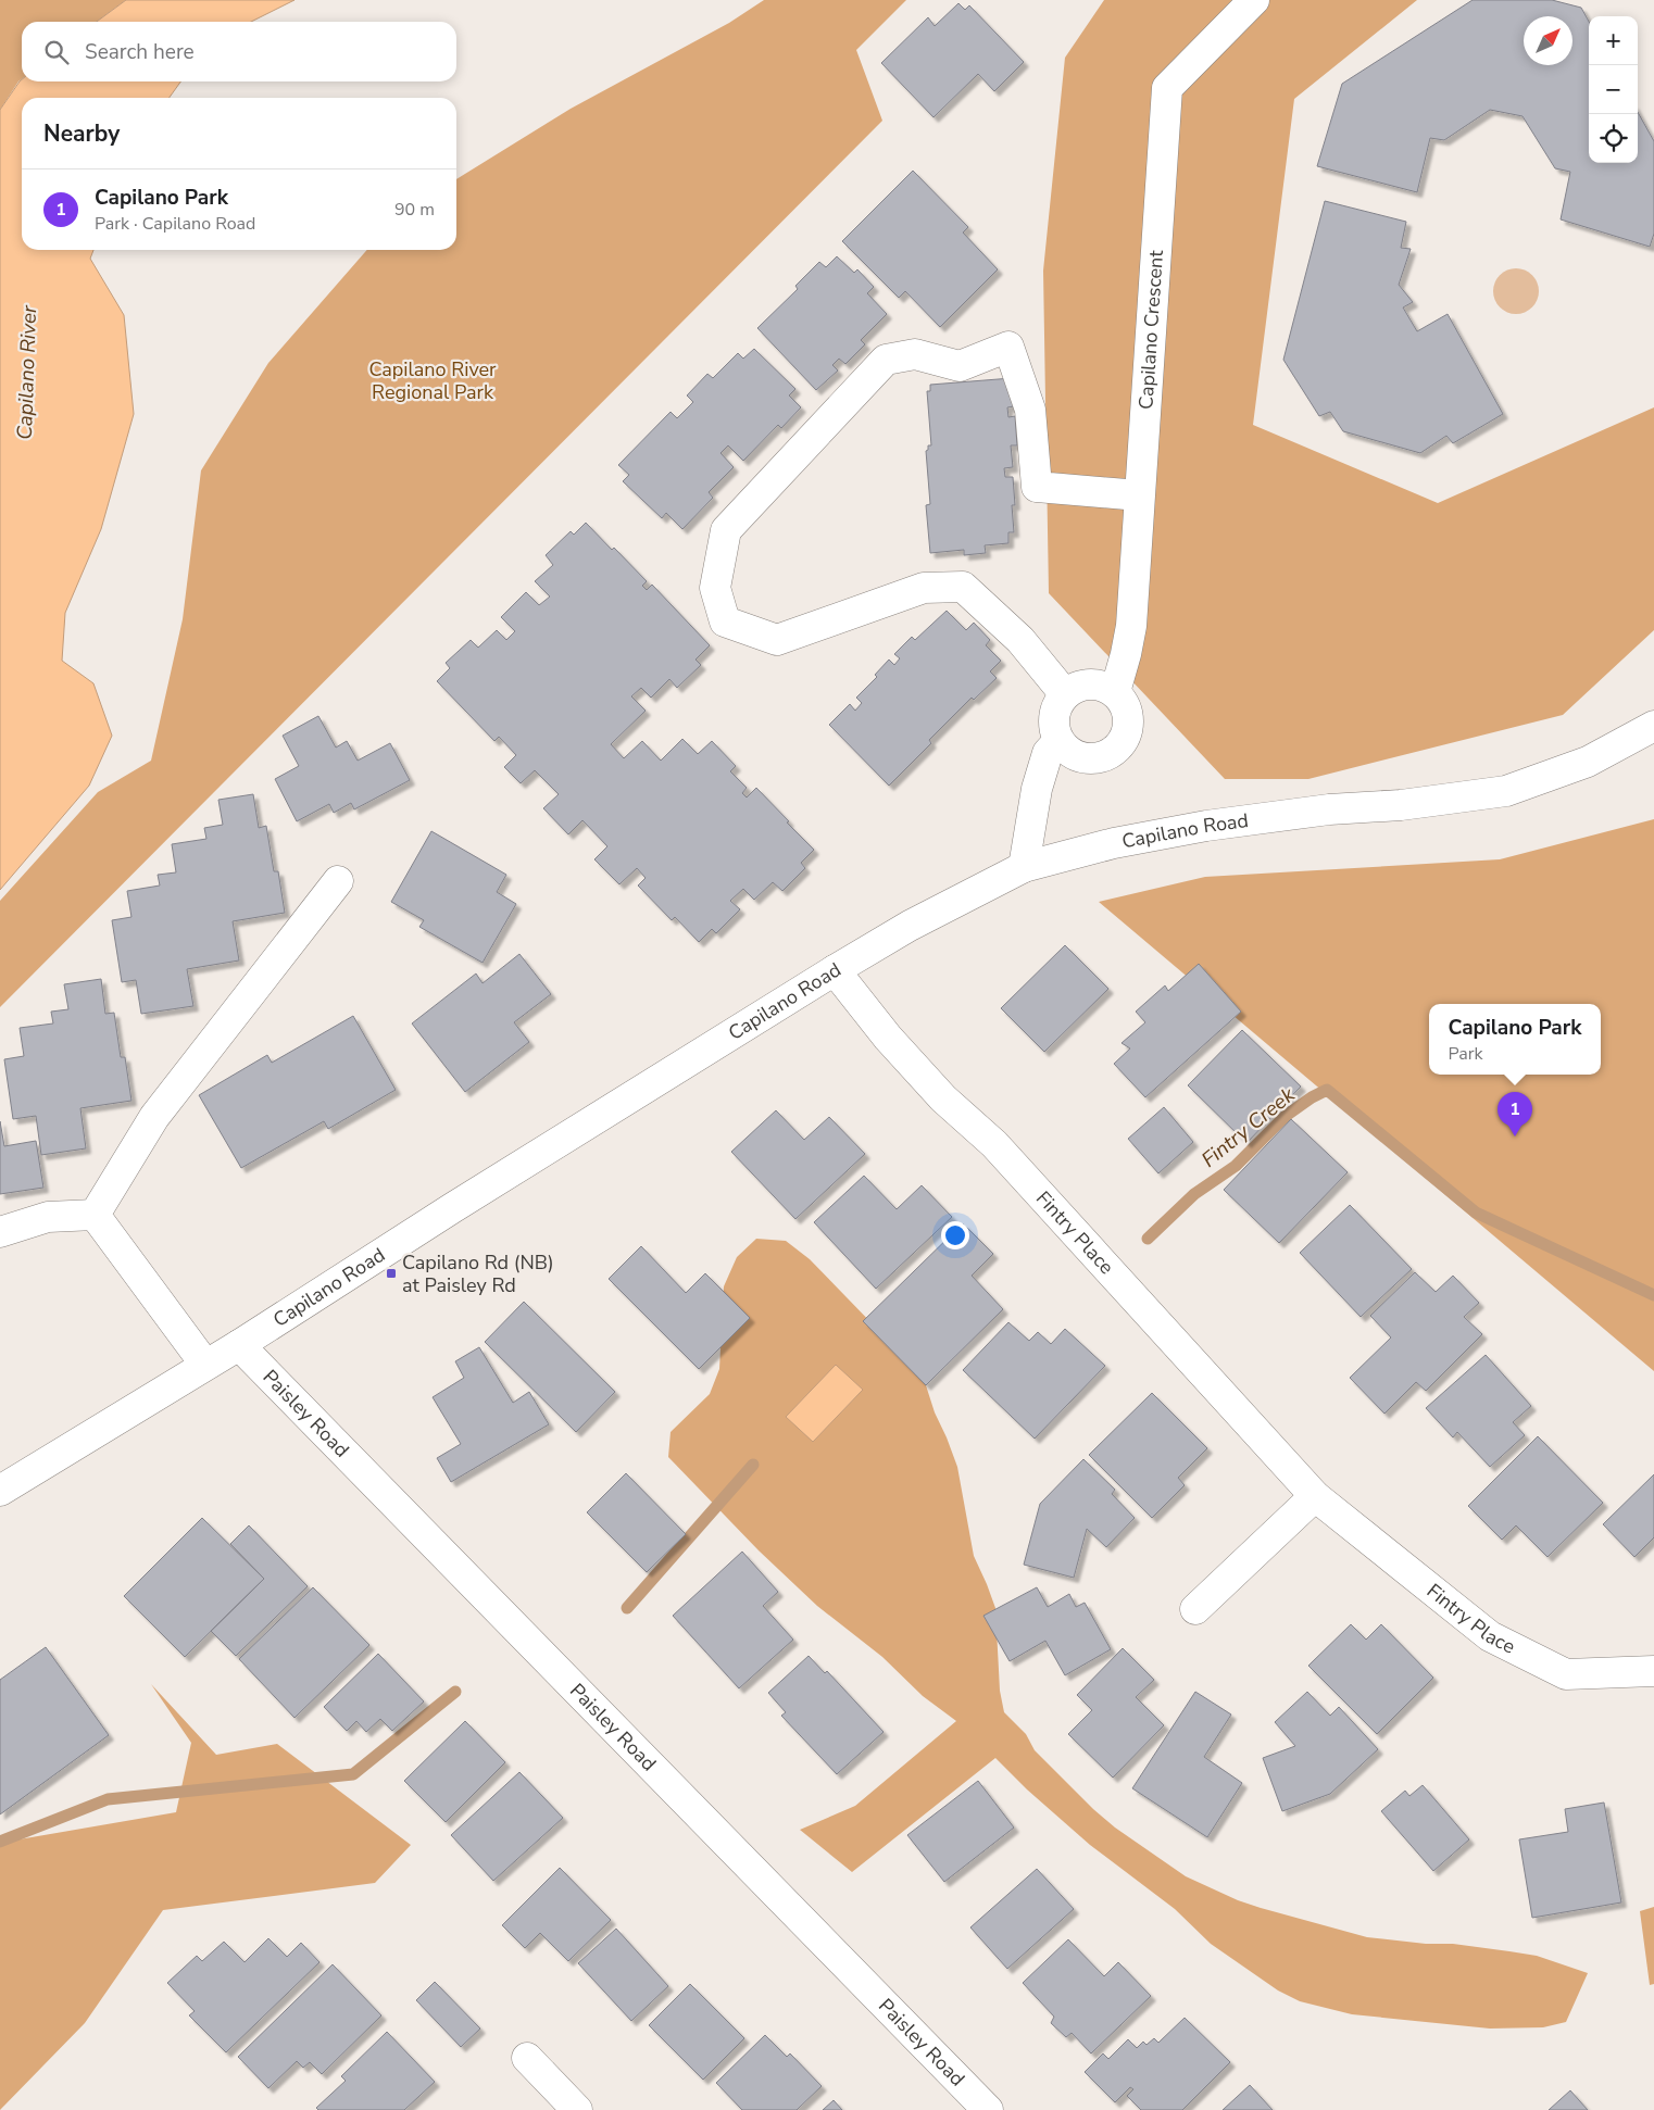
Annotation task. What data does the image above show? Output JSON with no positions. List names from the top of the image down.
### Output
{
  "streets": {
    "street": [
      "Capilano Crescent",
      "Capilano Road",
      "Fintry Place",
      "Paisley Road"
    ]
  },
  "crossings": [
    ["Capilano Road", "Fintry Place"],
    ["Capilano Road", "Paisley Road"]
  ],
  "water": ["Capilano River", "Fintry Creek"],
  "parks": ["Capilano River Regional Park"],
  "places": {
    "transit": ["Capilano Rd (NB) at Paisley Rd"]
  },
  "north": "top right",
  "page": {
    "map_buttons": ["+", "−"],
    "search": "Search here",
    "heading": "Nearby",
    "list": [
      {
        "mark": "1",
        "name": "Capilano Park",
        "note": "Park · Capilano Road",
        "value": "90 m"
      }
    ],
    "popup": ["Capilano Park", "Park"],
    "pins": "1"
  }
}
